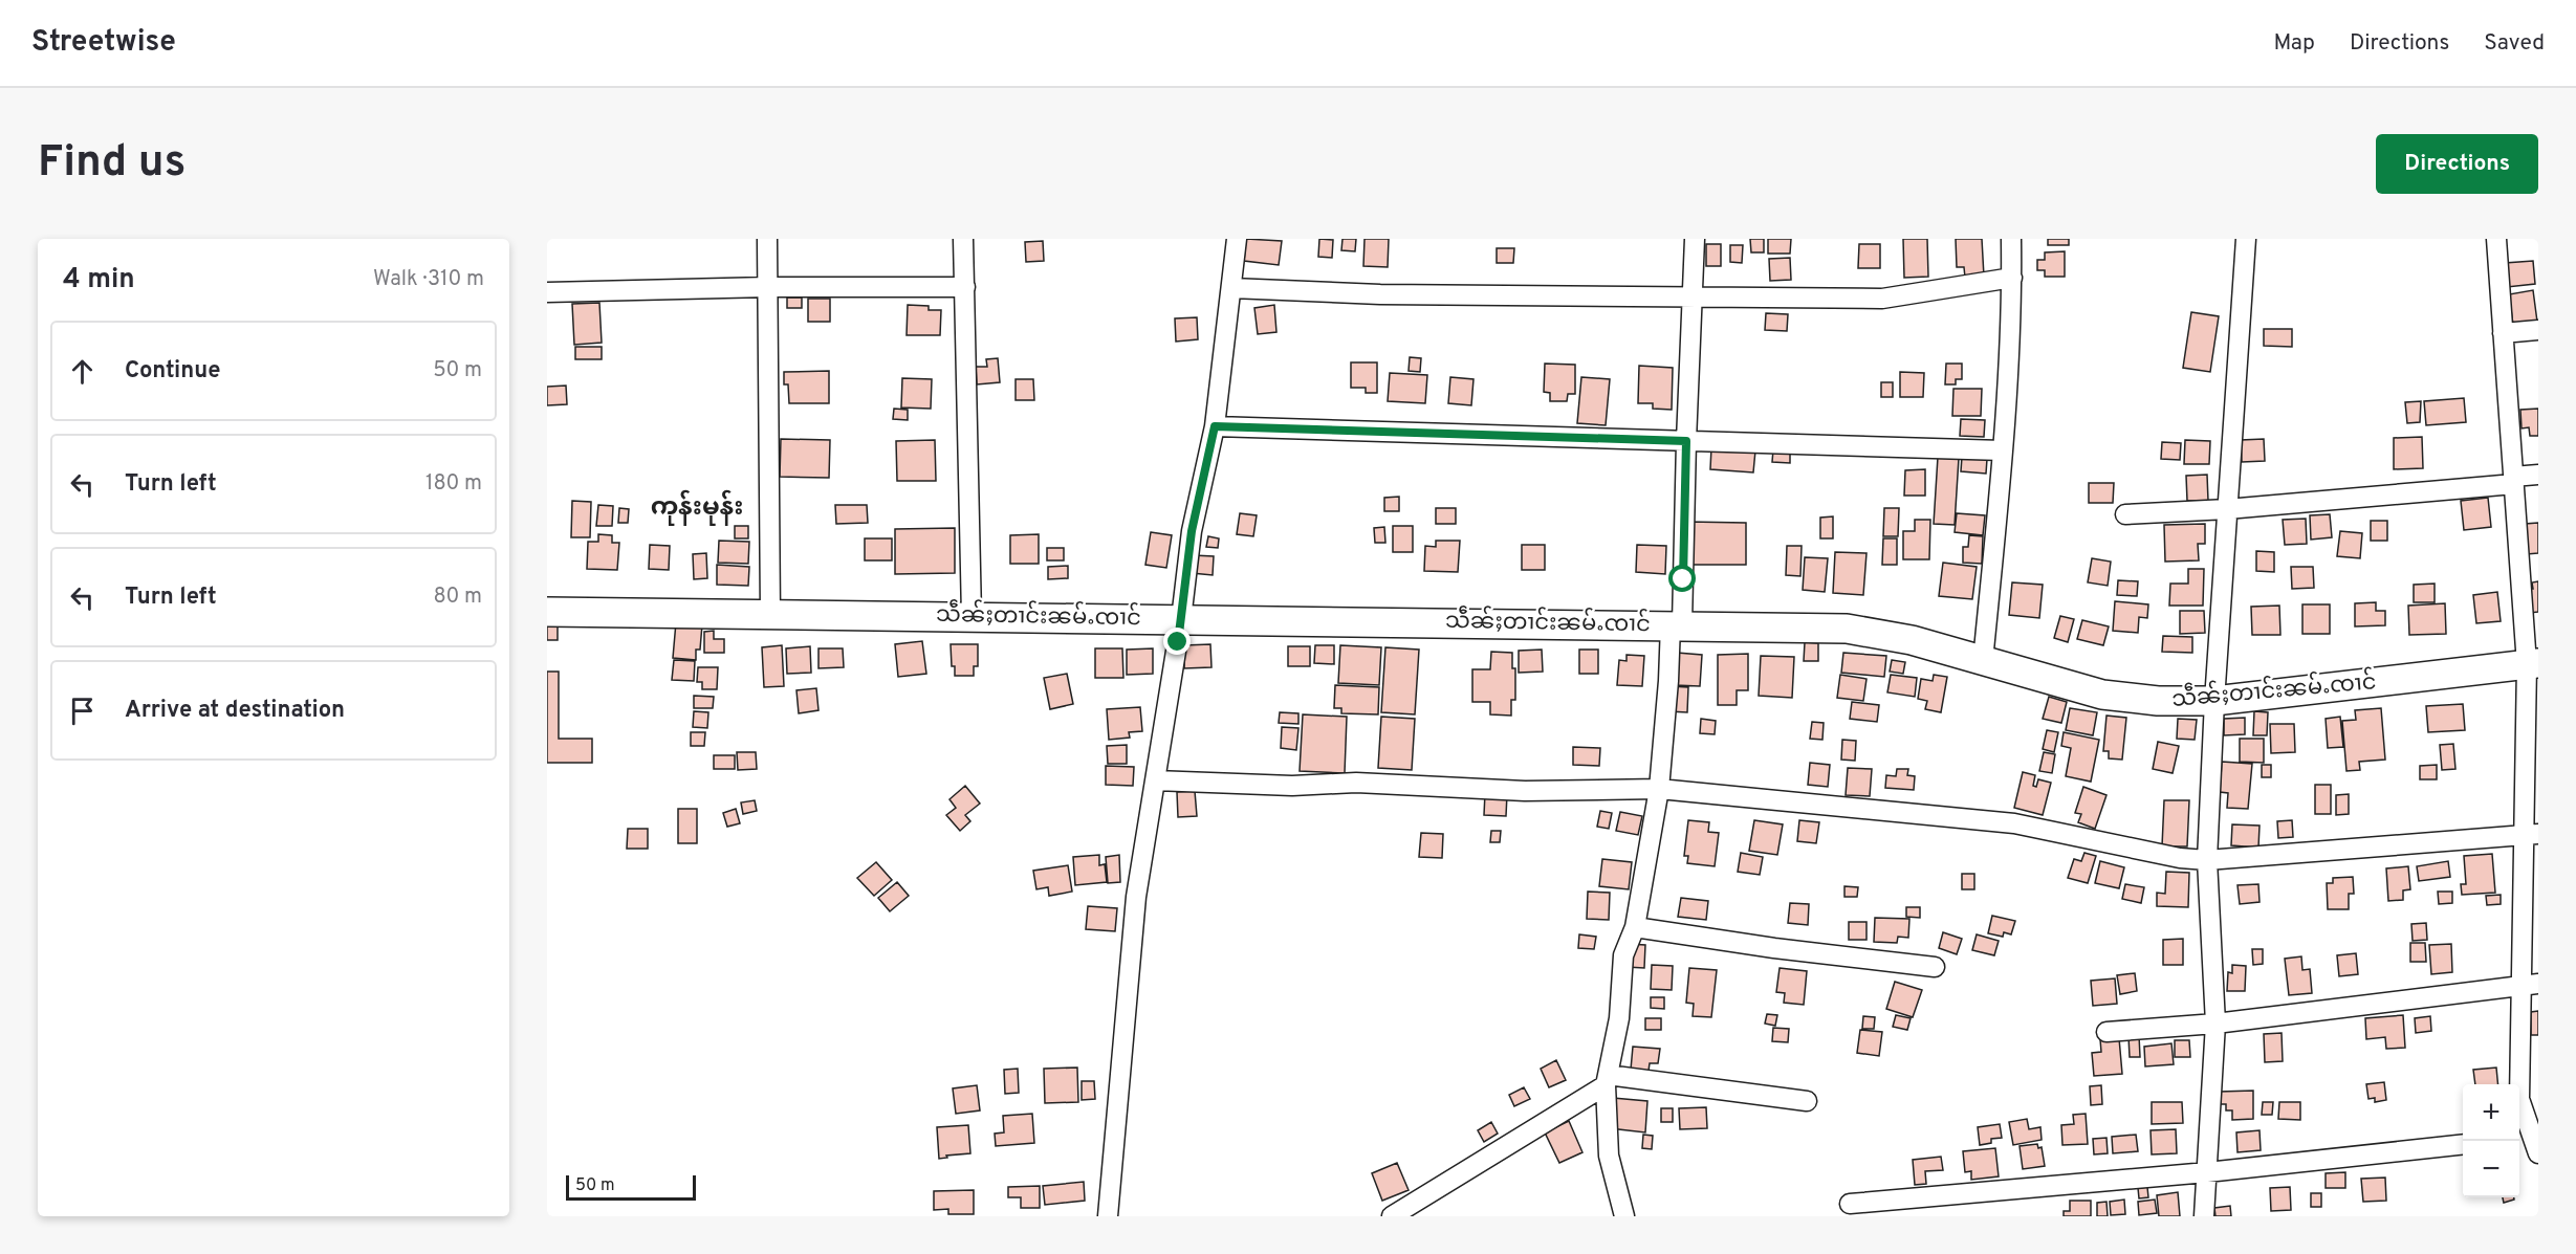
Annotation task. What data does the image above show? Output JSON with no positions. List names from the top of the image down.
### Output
{
  "streets": {
    "highway": ["သဵၼ်ႈတၢင်းၼမ်ႉၸၢင်"]
  },
  "districts": ["ကုန်းမုန်း"],
  "scale_bar": "50 m",
  "page": {
    "header": "Streetwise",
    "nav": ["Map", "Directions", "Saved"],
    "buttons": "Directions",
    "title": "Find us",
    "heading": ["4 min", "Walk · 310 m"],
    "list": [
      ["Continue", "50 m"],
      ["Turn left", "180 m"],
      ["Turn left", "80 m"],
      "Arrive at destination"
    ],
    "map_buttons": ["+", "−"],
    "scale": "50 m"
  }
}
